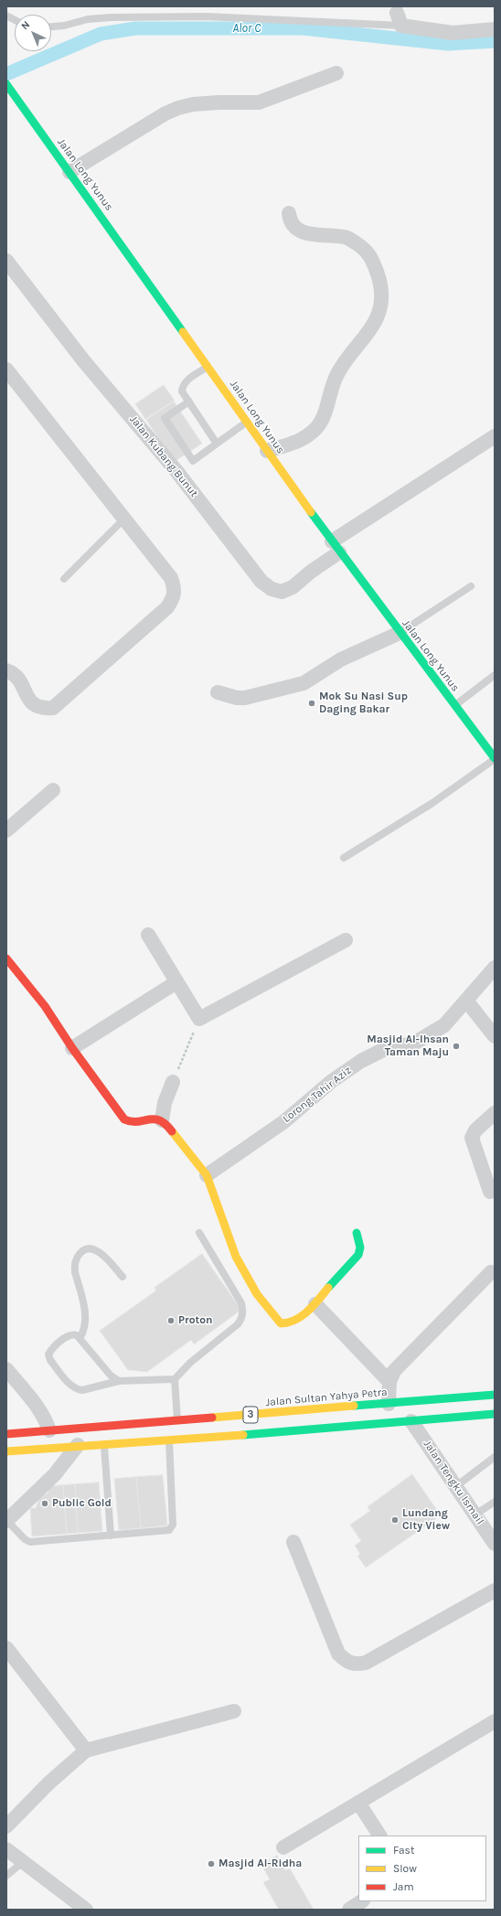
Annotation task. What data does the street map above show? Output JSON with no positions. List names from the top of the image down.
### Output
{
  "streets": {
    "main road": ["Jalan Long Yunus", "Jalan Sultan Yahya Petra", "3"],
    "street": ["Jalan Kubang Bunut", "Lorong Tahir Aziz", "Jalan Tengku Ismail"]
  },
  "crossings": [
    ["Jalan Long Yunus", "Jalan Kubang Bunut"],
    ["3", "Jalan Tengku Ismail"]
  ],
  "water": ["Alor C"],
  "places": [
    "Mok Su Nasi Sup Daging Bakar",
    "Masjid Al-Ihsan Taman Maju",
    "Proton",
    "Public Gold",
    "Lundang City View",
    "Masjid Al-Ridha"
  ],
  "legend": ["Fast", "Slow", "Jam"],
  "north": "top left"
}
